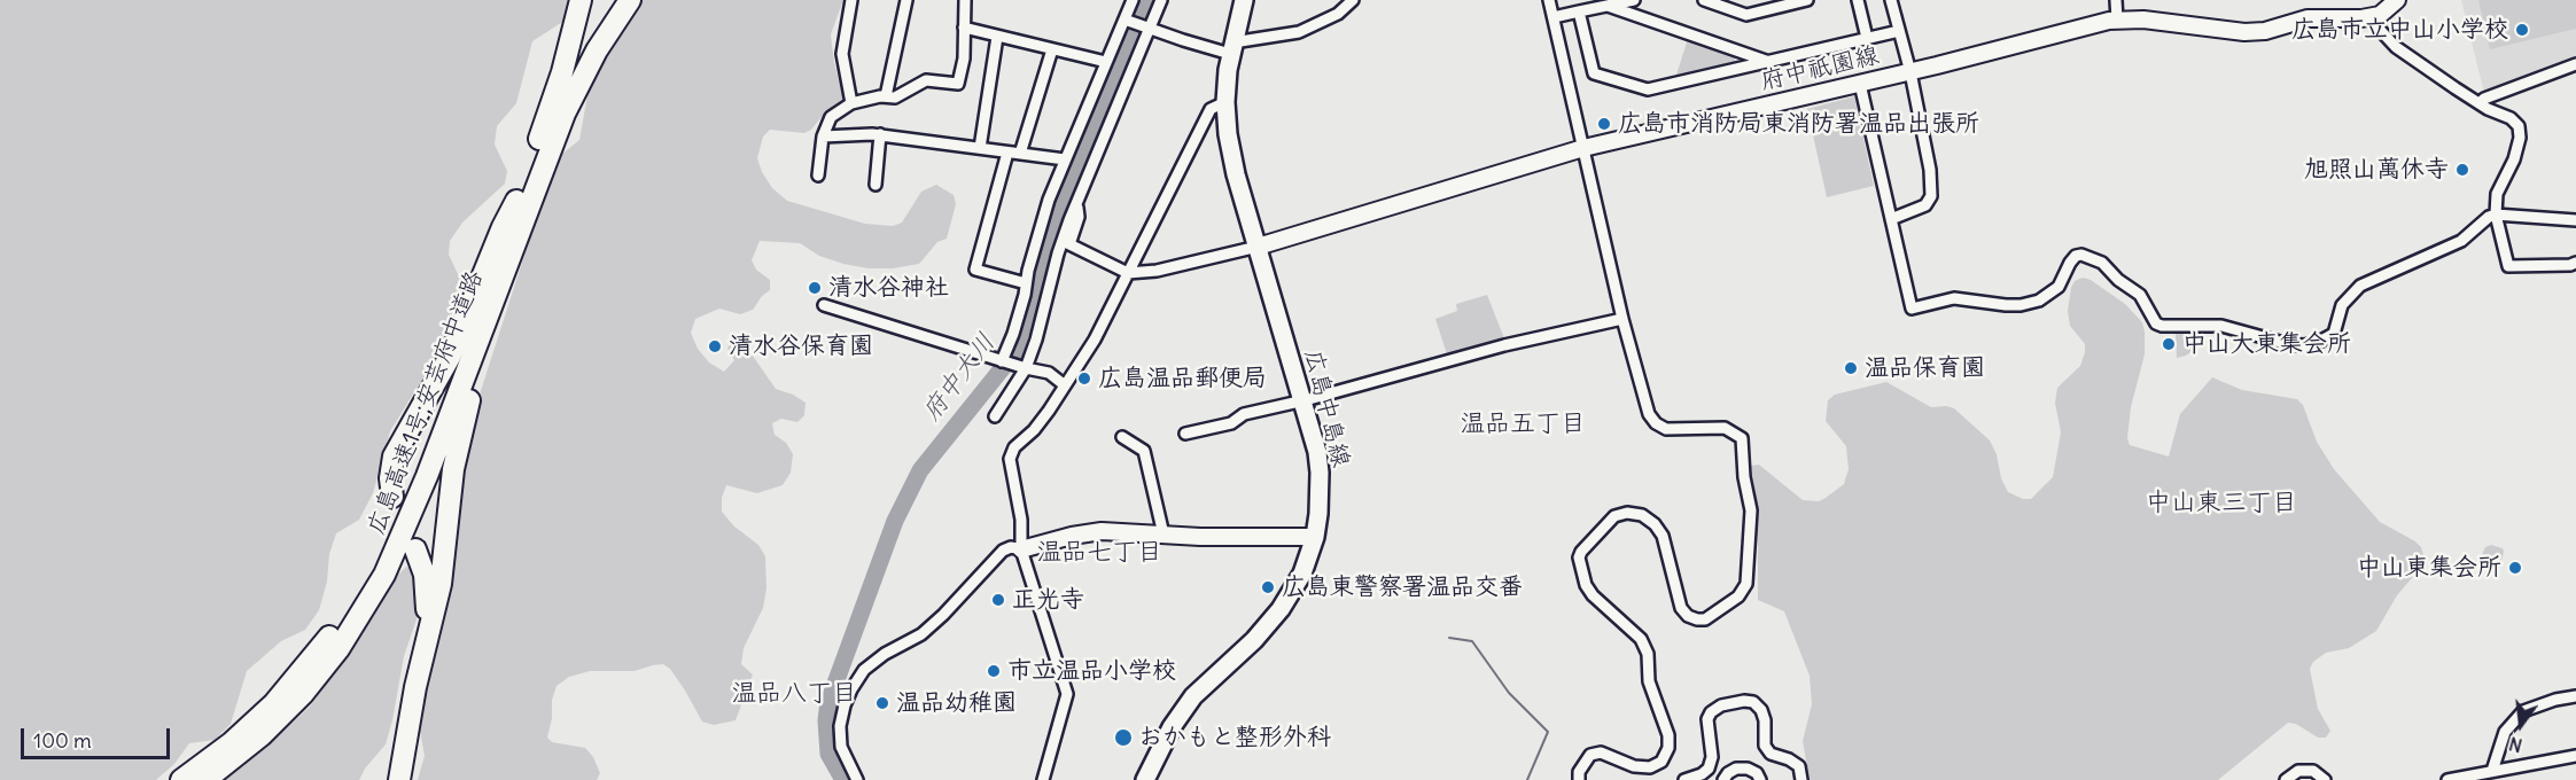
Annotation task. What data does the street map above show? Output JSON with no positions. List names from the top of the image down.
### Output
{
  "streets": {
    "highway": ["広島高速1号;安芸府中道路"],
    "main road": ["府中祇園線", "広島中島線"]
  },
  "crossings": [
    ["府中祇園線", "広島中島線"]
  ],
  "districts": [
    "温品五丁目",
    "中山東三丁目",
    "温品七丁目",
    "温品八丁目"
  ],
  "water": ["府中大川"],
  "places": [
    "広島市立中山小学校",
    "広島市消防局東消防署温品出張所",
    "旭照山萬休寺",
    "清水谷神社",
    "中山大東集会所",
    "清水谷保育園",
    "温品保育園",
    "広島温品郵便局",
    "中山東集会所",
    "広島東警察署温品交番",
    "正光寺",
    "市立温品小学校",
    "温品幼稚園",
    "おかもと整形外科"
  ],
  "scale_bar": "100 m",
  "north": "bottom"
}
